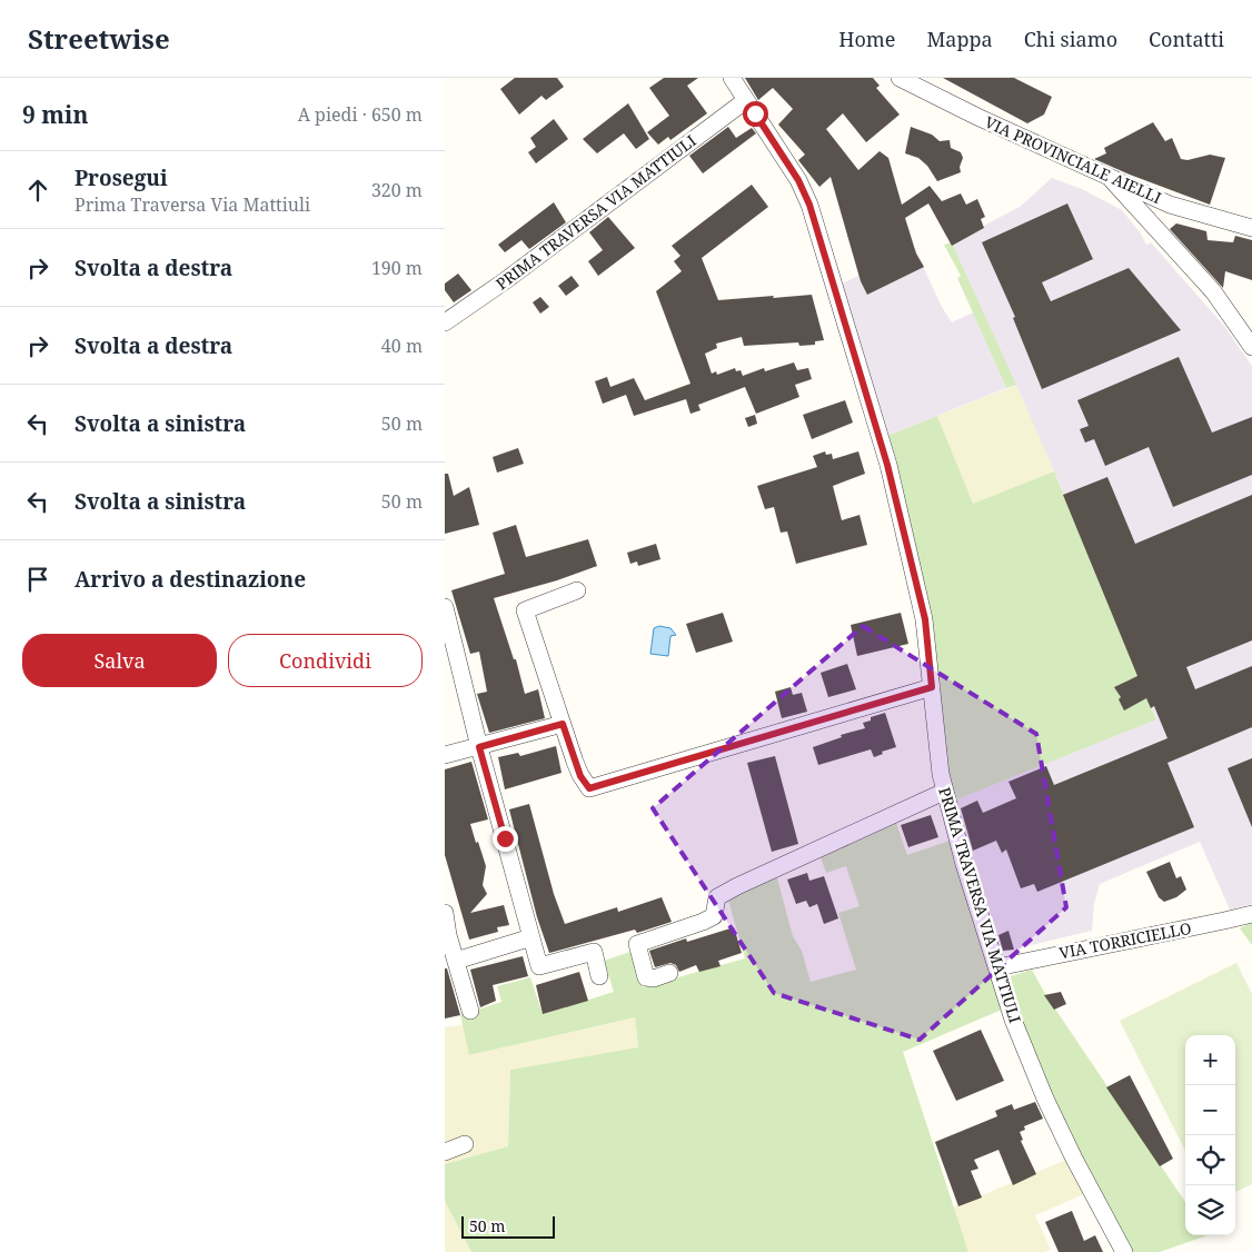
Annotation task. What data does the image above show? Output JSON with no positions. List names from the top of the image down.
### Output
{
  "streets": {
    "street": ["VIA PROVINCIALE AIELLI", "PRIMA TRAVERSA VIA MATTIULI", "VIA TORRICIELLO"]
  },
  "crossings": [
    ["PRIMA TRAVERSA VIA MATTIULI", "VIA TORRICIELLO"]
  ],
  "scale_bar": "50 m",
  "page": {
    "header": "Streetwise",
    "nav": [
      "Home",
      "Mappa",
      "Chi siamo",
      "Contatti"
    ],
    "heading": ["9 min", "A piedi · 650 m"],
    "list": [
      ["Prosegui", "Prima Traversa Via Mattiuli", "320 m"],
      ["Svolta a destra", "190 m"],
      ["Svolta a destra", "40 m"],
      ["Svolta a sinistra", "50 m"],
      ["Svolta a sinistra", "50 m"],
      "Arrivo a destinazione"
    ],
    "buttons": ["Salva", "Condividi"],
    "map_buttons": ["+", "−"],
    "scale": "50 m"
  }
}
